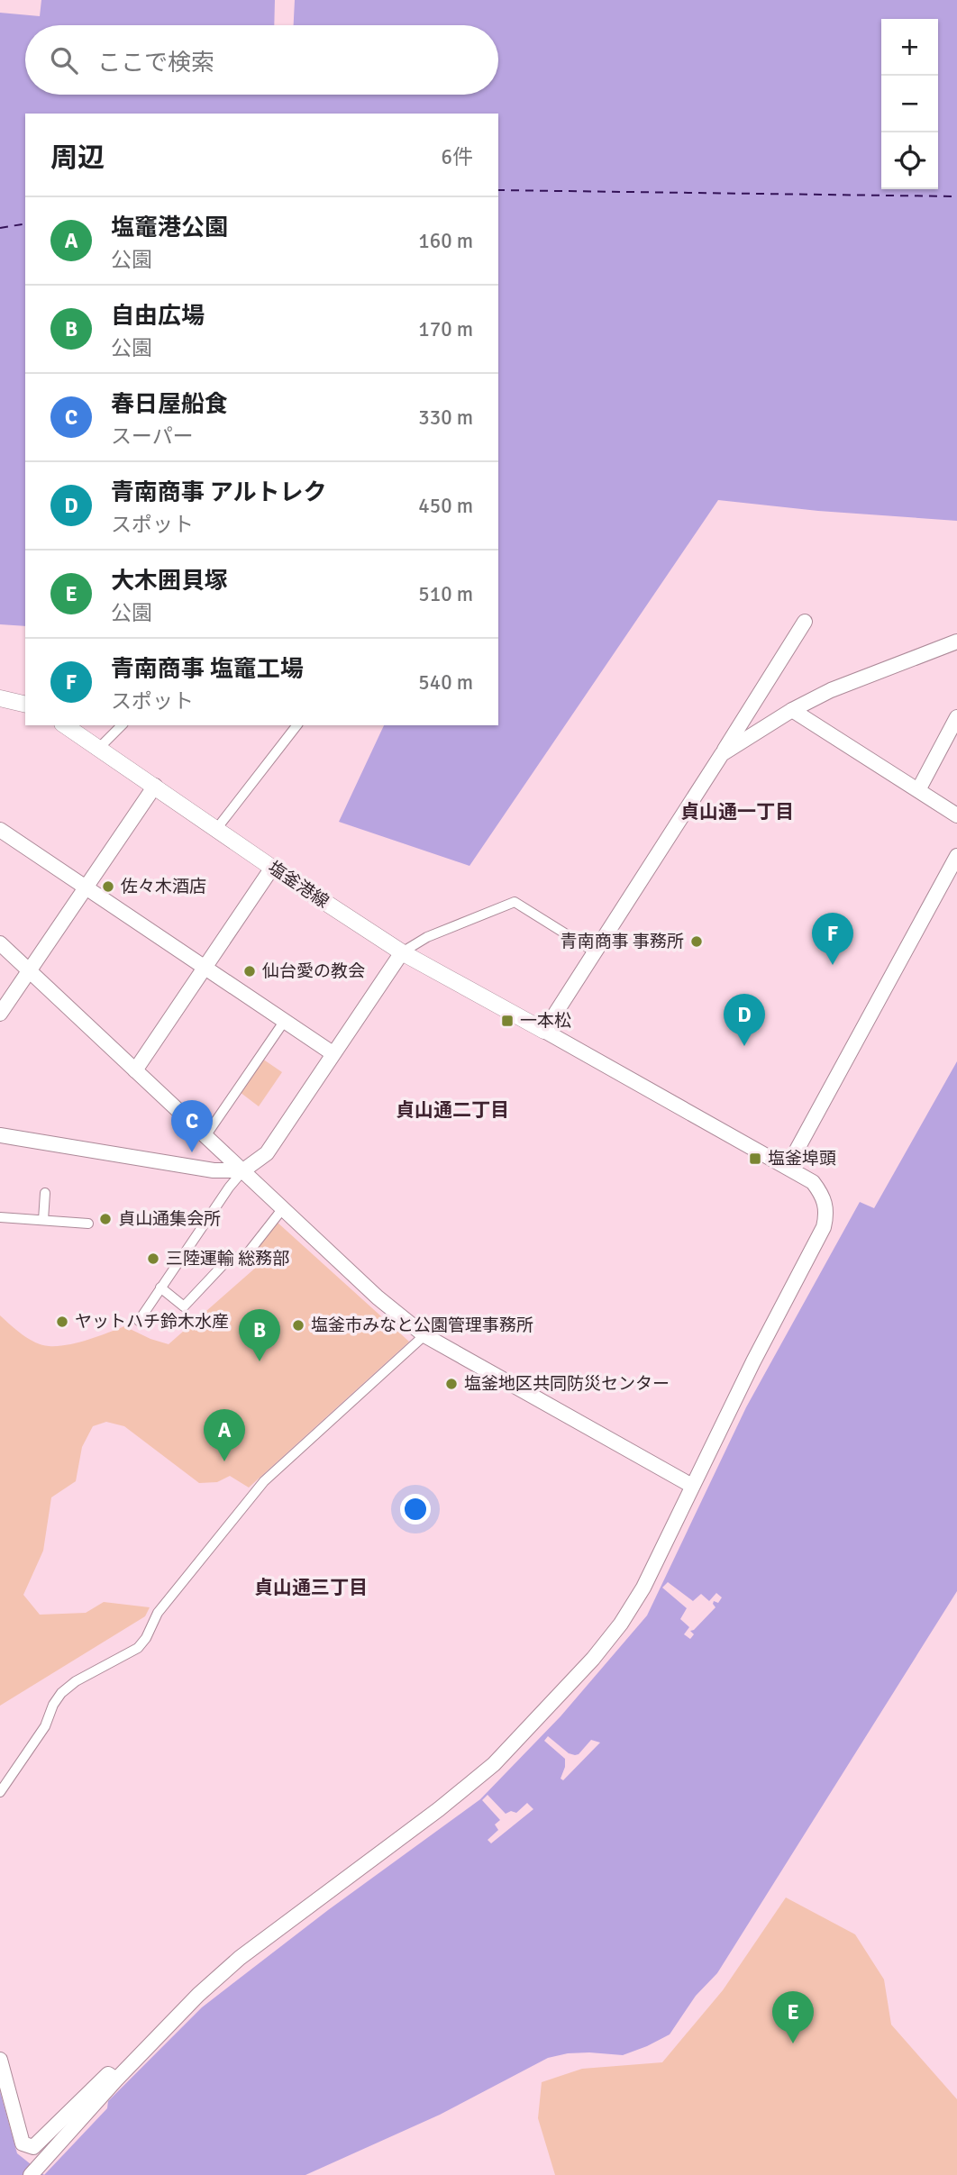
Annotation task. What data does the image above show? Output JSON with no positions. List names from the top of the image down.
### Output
{
  "streets": {
    "main road": ["塩釜港線"]
  },
  "districts": ["貞山通一丁目", "貞山通二丁目", "貞山通三丁目"],
  "places": {
    "other": [
      "佐々木酒店",
      "青南商事 事務所",
      "仙台愛の教会",
      "貞山通集会所",
      "三陸運輸 総務部",
      "ヤットハチ鈴木水産",
      "塩釜市みなと公園管理事務所",
      "塩釜地区共同防災センター"
    ],
    "transit": ["一本松", "塩釜埠頭"]
  },
  "page": {
    "map_buttons": ["+", "−"],
    "search": "ここで検索",
    "heading": ["周辺", "6件"],
    "list": [
      {
        "mark": "A",
        "name": "塩竈港公園",
        "note": "公園",
        "value": "160 m"
      },
      {
        "mark": "B",
        "name": "自由広場",
        "note": "公園",
        "value": "170 m"
      },
      {
        "mark": "C",
        "name": "春日屋船食",
        "note": "スーパー",
        "value": "330 m"
      },
      {
        "mark": "D",
        "name": "青南商事 アルトレク",
        "note": "スポット",
        "value": "450 m"
      },
      {
        "mark": "E",
        "name": "大木囲貝塚",
        "note": "公園",
        "value": "510 m"
      },
      {
        "mark": "F",
        "name": "青南商事 塩竈工場",
        "note": "スポット",
        "value": "540 m"
      }
    ],
    "pins": [
      "F",
      "D",
      "C",
      "B",
      "A",
      "E"
    ]
  }
}
